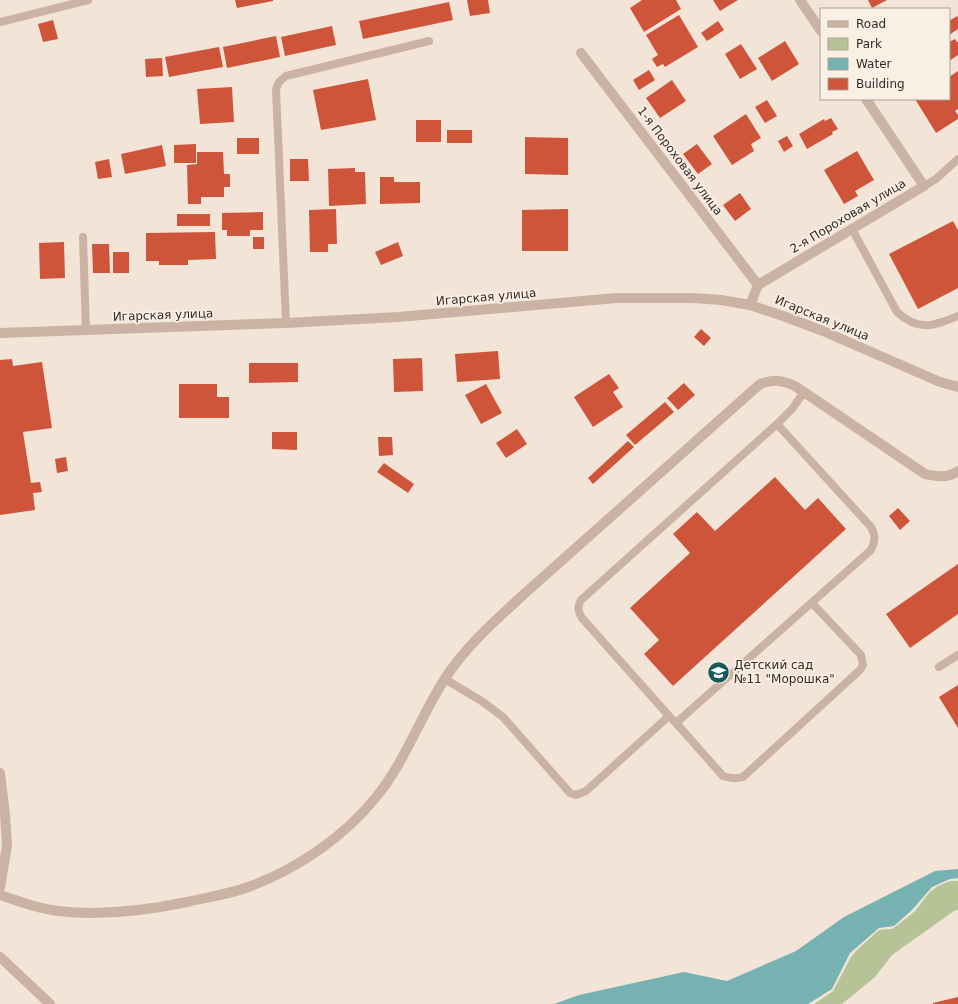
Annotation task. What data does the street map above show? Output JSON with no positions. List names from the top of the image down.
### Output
{
  "streets": {
    "street": ["1-я Пороховая улица", "2-я Пороховая улица", "Игарская улица"]
  },
  "crossings": [
    ["1-я Пороховая улица", "2-я Пороховая улица"]
  ],
  "places": {
    "school or university": ["Детский сад №11 \"Морошка\""]
  },
  "legend": [
    "Road",
    "Park",
    "Water",
    "Building"
  ]
}
